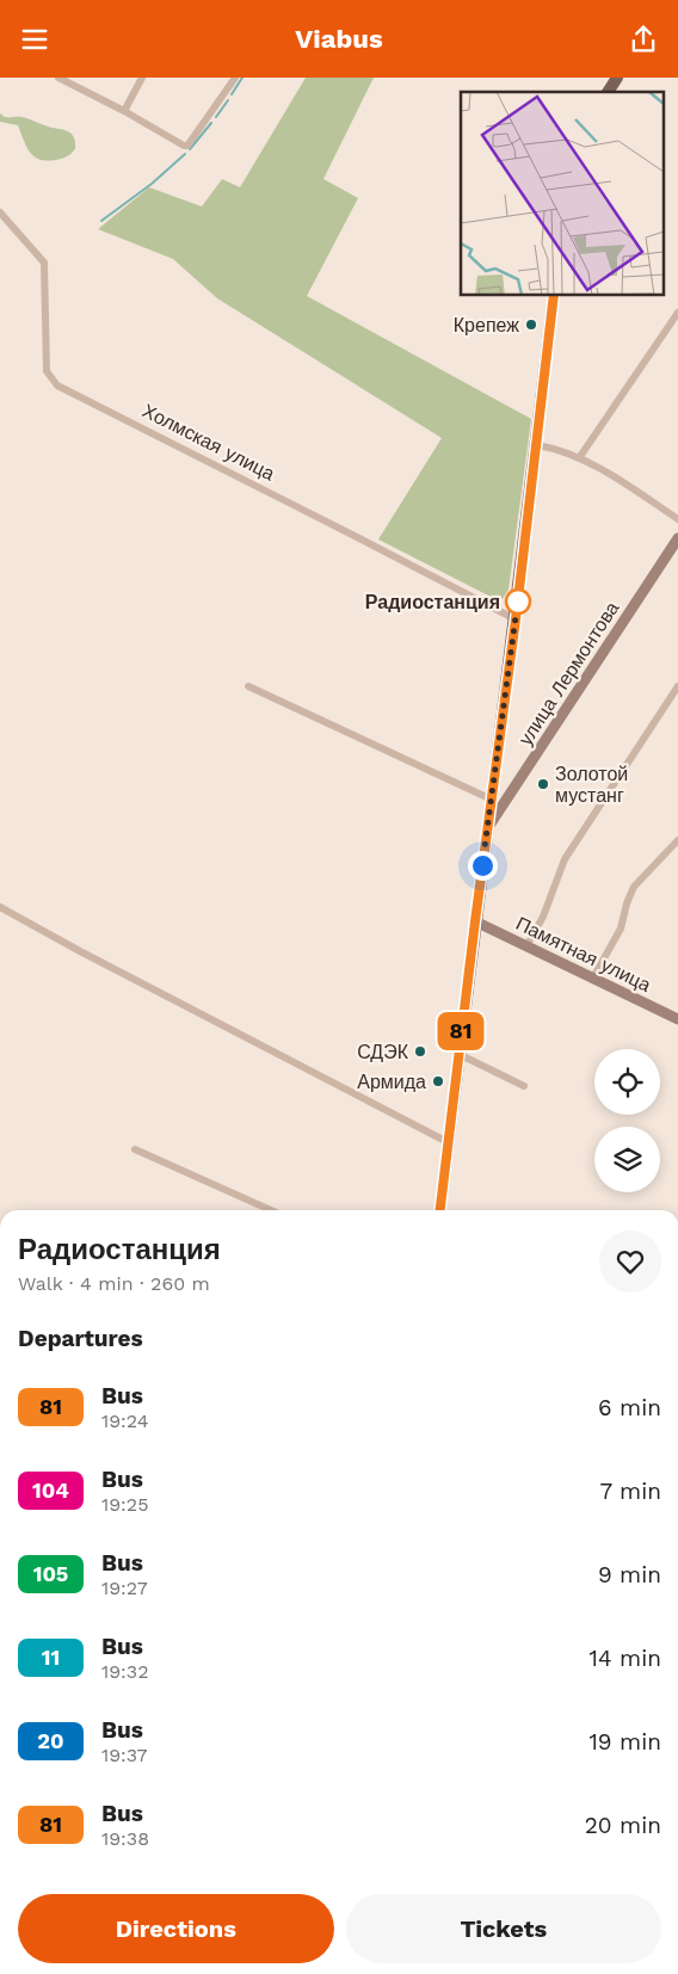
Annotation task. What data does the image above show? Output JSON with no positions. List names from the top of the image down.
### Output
{
  "streets": {
    "street": ["Холмская улица", "улица Лермонтова", "Памятная улица"]
  },
  "places": [
    "Крепеж",
    "Радиостанция",
    "Золотой мустанг",
    "СДЭК",
    "Армида"
  ],
  "lines": ["bus line 81"],
  "page": {
    "header": "Viabus",
    "on_map": "81",
    "heading": [
      ["Радиостанция", "Walk · 4 min · 260 m"],
      "Departures"
    ],
    "list": [
      {
        "mark": "81",
        "name": "Bus",
        "note": "19:24",
        "value": "6 min"
      },
      {
        "mark": "104",
        "name": "Bus",
        "note": "19:25",
        "value": "7 min"
      },
      {
        "mark": "105",
        "name": "Bus",
        "note": "19:27",
        "value": "9 min"
      },
      {
        "mark": "11",
        "name": "Bus",
        "note": "19:32",
        "value": "14 min"
      },
      {
        "mark": "20",
        "name": "Bus",
        "note": "19:37",
        "value": "19 min"
      },
      {
        "mark": "81",
        "name": "Bus",
        "note": "19:38",
        "value": "20 min"
      }
    ],
    "buttons": ["Directions", "Tickets"]
  }
}
